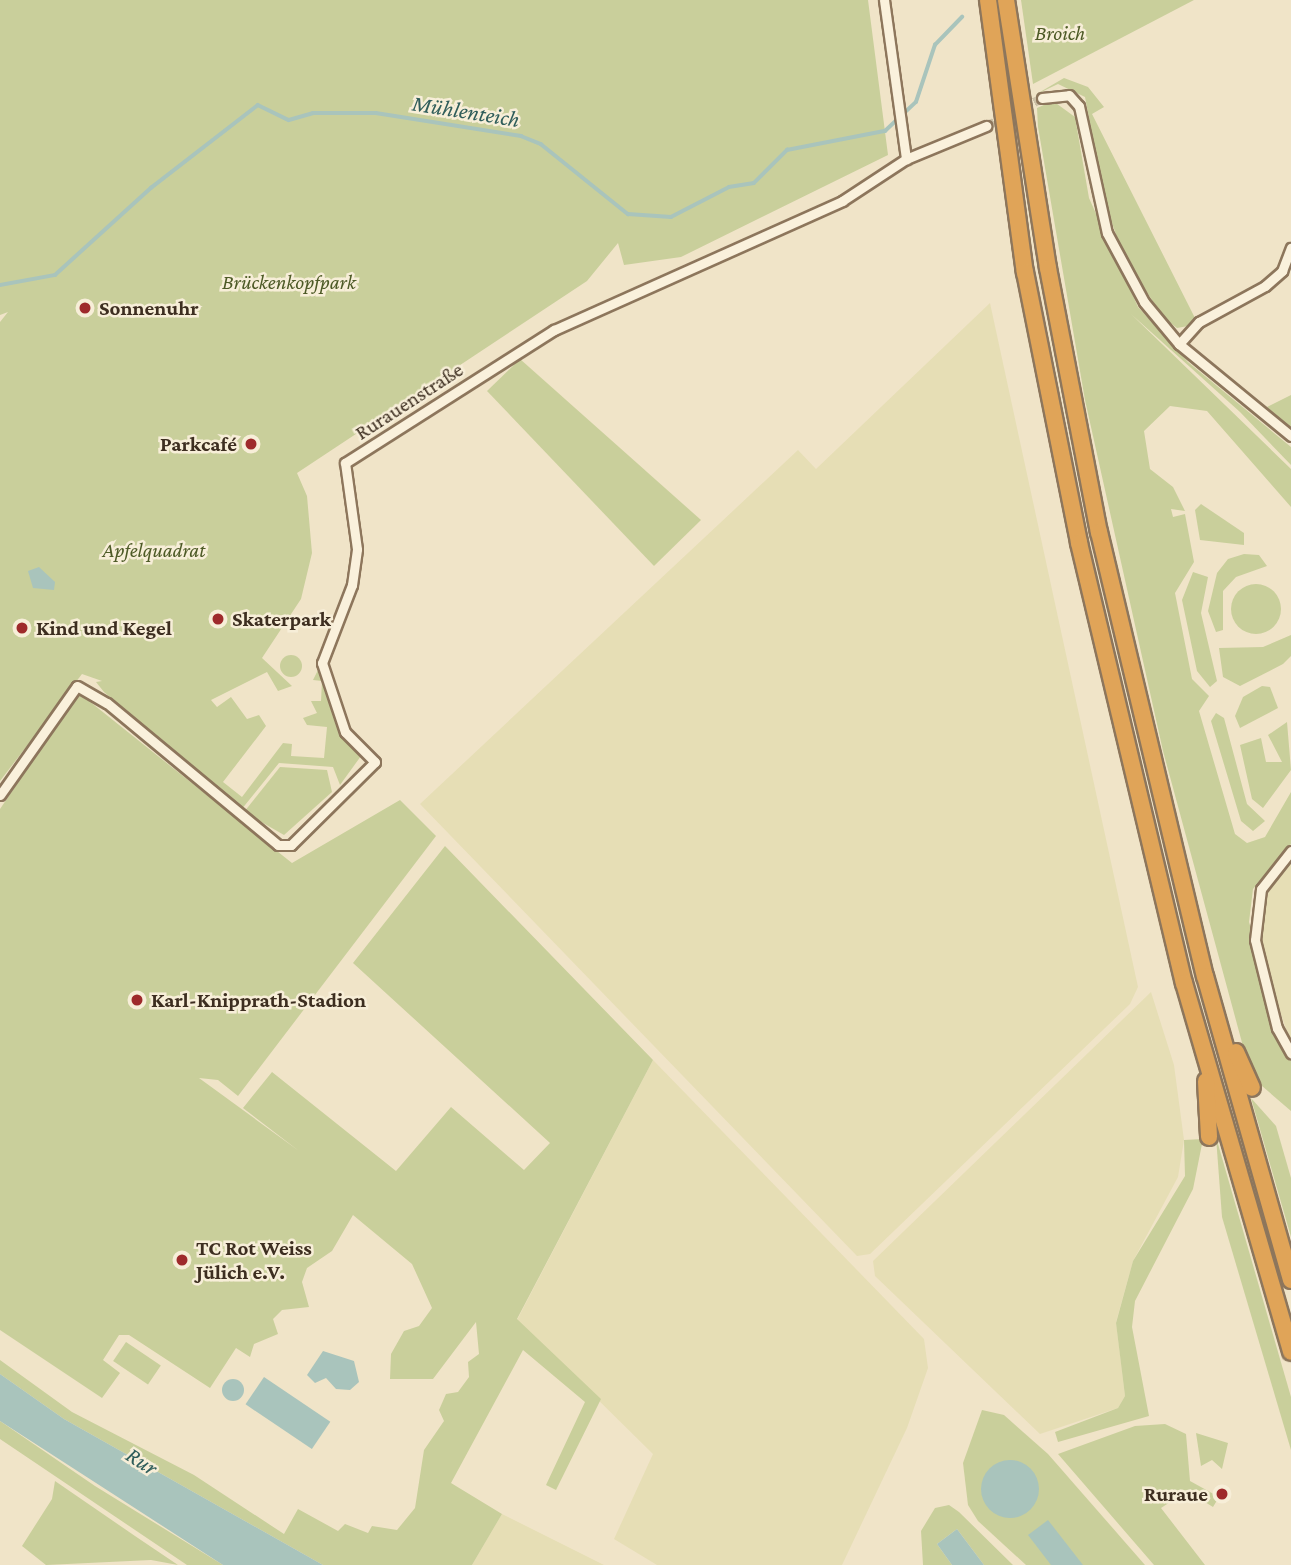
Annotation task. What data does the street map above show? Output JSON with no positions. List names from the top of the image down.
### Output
{
  "streets": {
    "street": ["Rurauenstraße"]
  },
  "water": ["Mühlenteich", "Rur"],
  "parks": ["Broich", "Brückenkopfpark", "Apfelquadrat"],
  "places": [
    "Sonnenuhr",
    "Parkcafé",
    "Skaterpark",
    "Kind und Kegel",
    "Karl-Knipprath-Stadion",
    "TC Rot Weiss Jülich e.V.",
    "Ruraue"
  ]
}
